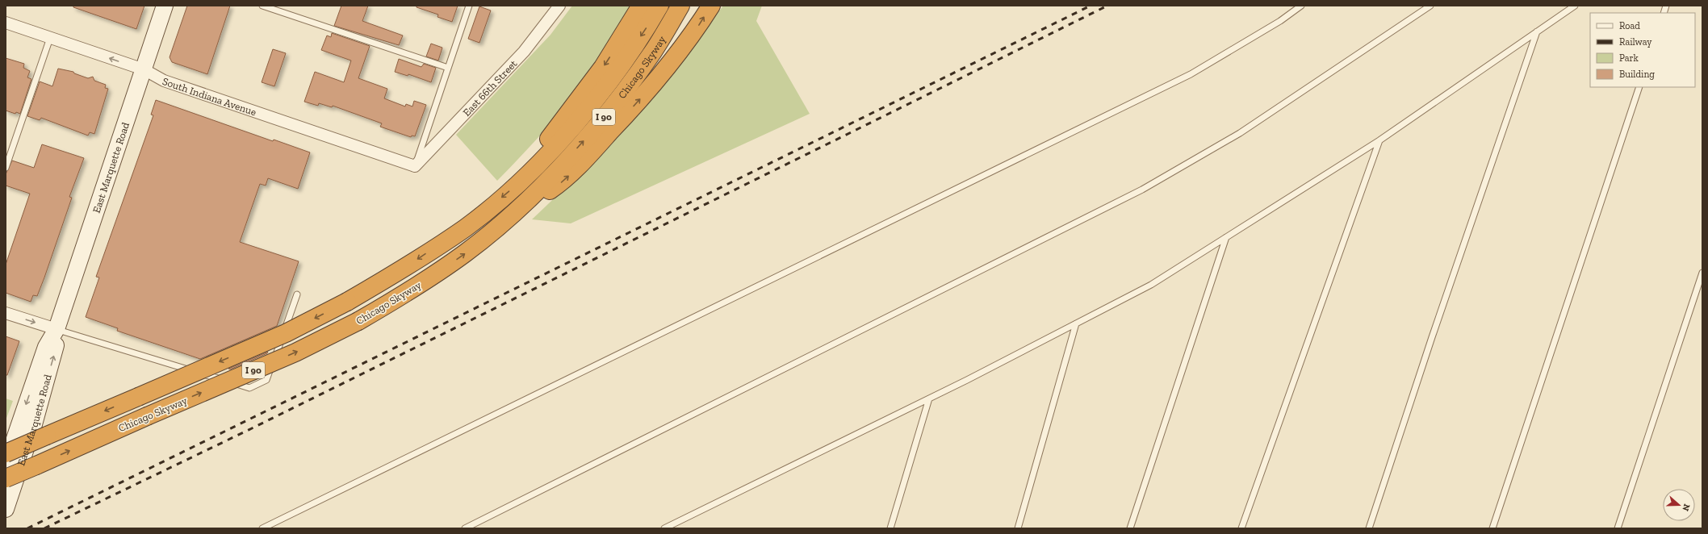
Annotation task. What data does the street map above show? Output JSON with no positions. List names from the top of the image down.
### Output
{
  "streets": {
    "highway": ["Chicago Skyway", "I 90"],
    "street": ["East 66th Street", "South Indiana Avenue", "East Marquette Road"]
  },
  "crossings": [
    ["East 66th Street", "South Indiana Avenue"],
    ["South Indiana Avenue", "East Marquette Road"]
  ],
  "legend": [
    "Road",
    "Railway",
    "Park",
    "Building"
  ],
  "north": "right"
}
